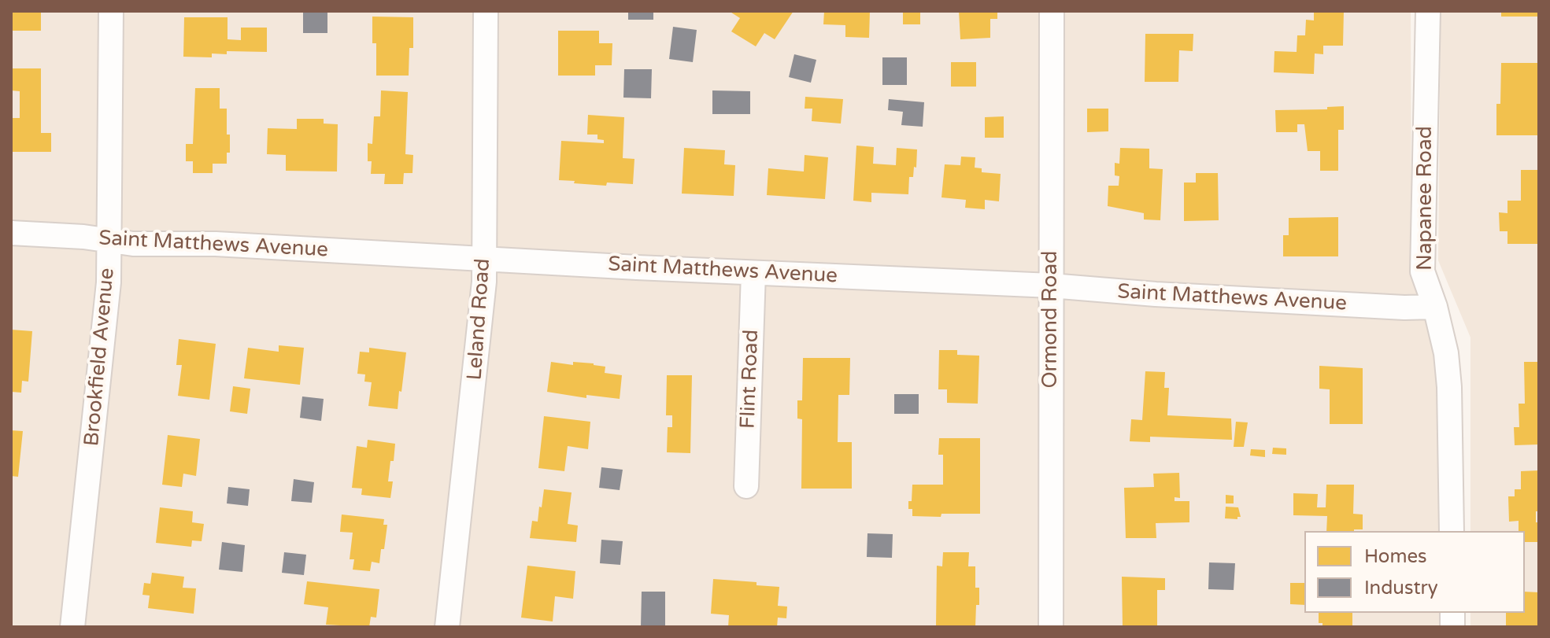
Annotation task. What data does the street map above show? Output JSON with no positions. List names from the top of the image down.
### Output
{
  "streets": {
    "street": [
      "Napanee Road",
      "Saint Matthews Avenue",
      "Leland Road",
      "Ormond Road",
      "Brookfield Avenue",
      "Flint Road"
    ]
  },
  "crossings": [
    ["Napanee Road", "Saint Matthews Avenue"],
    ["Saint Matthews Avenue", "Leland Road"],
    ["Saint Matthews Avenue", "Ormond Road"],
    ["Saint Matthews Avenue", "Brookfield Avenue"],
    ["Saint Matthews Avenue", "Flint Road"]
  ],
  "legend": ["Homes", "Industry"]
}
